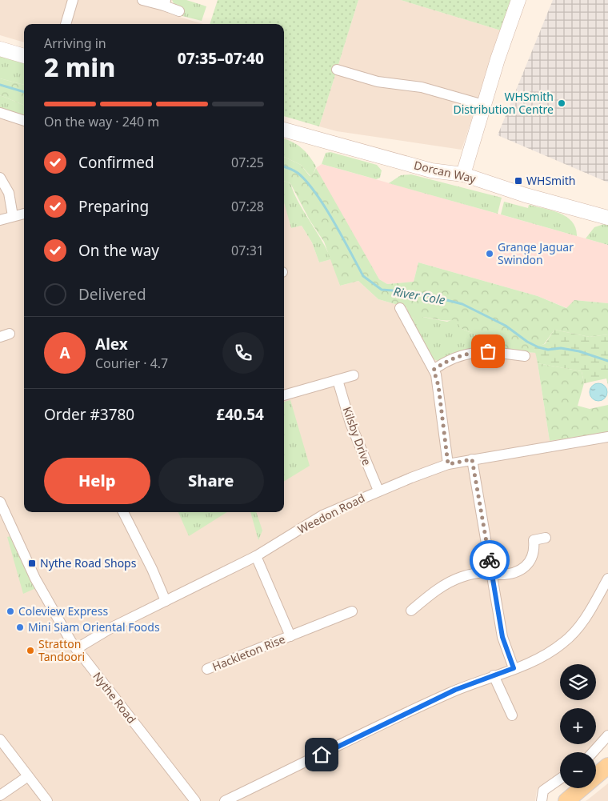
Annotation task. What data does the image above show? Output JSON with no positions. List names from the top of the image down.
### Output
{
  "streets": {
    "main road": ["Dorcan Way"],
    "street": [
      "Kilsby Drive",
      "Weedon Road",
      "Hackleton Rise",
      "Nythe Road"
    ]
  },
  "crossings": [
    ["Kilsby Drive", "Weedon Road"],
    ["Weedon Road", "Hackleton Rise"],
    ["Weedon Road", "Nythe Road"]
  ],
  "water": ["River Cole"],
  "places": {
    "other": [
      "WHSmith Distribution Centre",
      "Grange Jaguar Swindon",
      "Coleview Express",
      "Mini Siam Oriental Foods",
      "Stratton Tandoori"
    ],
    "transit": ["WHSmith", "Nythe Road Shops"]
  },
  "page": {
    "heading": ["2 min", "Arriving in", "07:35–07:40"],
    "panel": [
      "Alex",
      "Courier · 4.7",
      "Order #3780",
      "£40.54"
    ],
    "bar": "On the way · 240 m",
    "list": [
      ["Confirmed", "07:25"],
      ["Preparing", "07:28"],
      ["On the way", "07:31"],
      "Delivered"
    ],
    "round": "A",
    "buttons": ["Help", "Share"],
    "map_buttons": ["+", "−"]
  }
}
